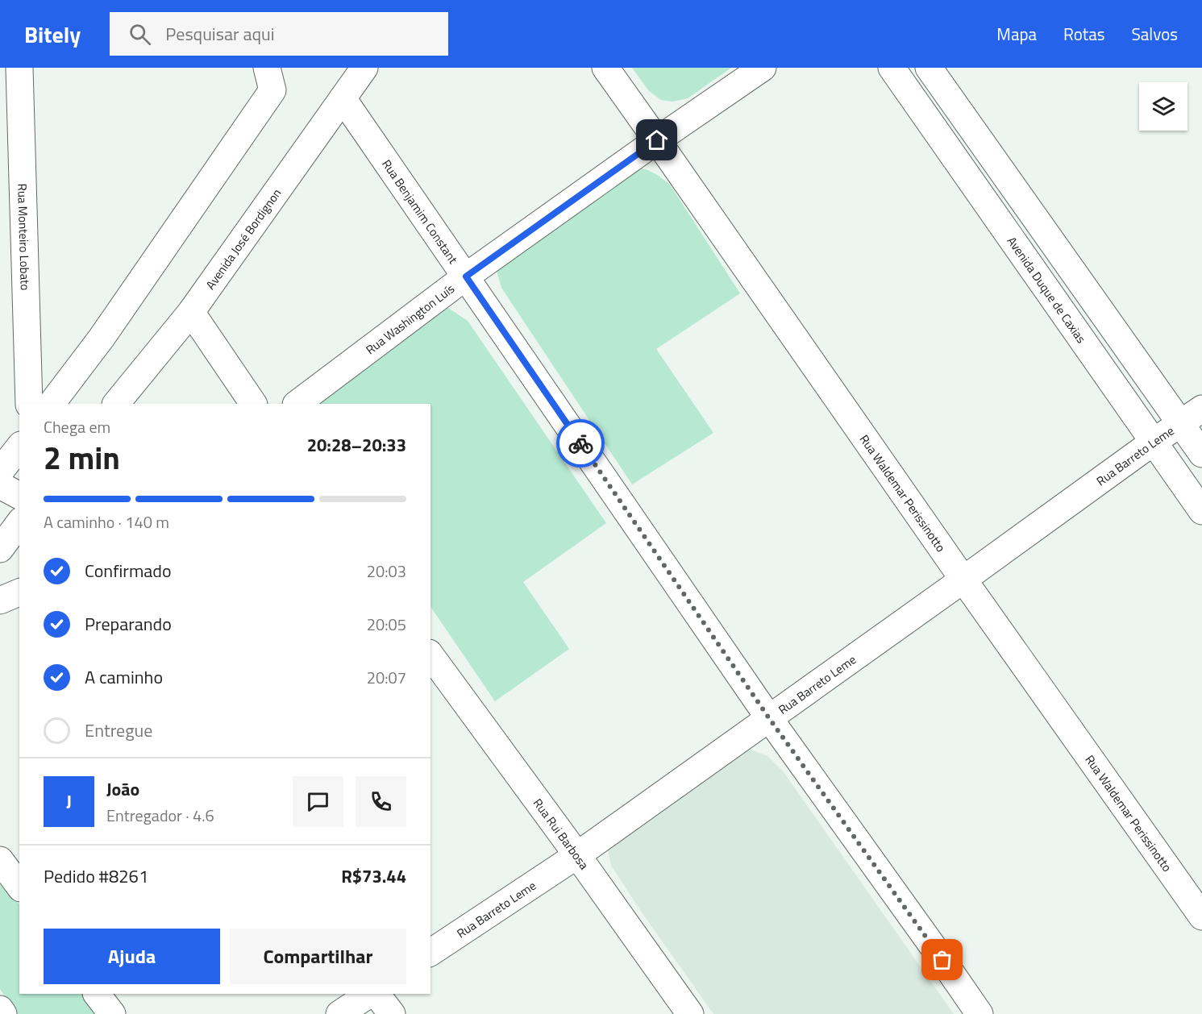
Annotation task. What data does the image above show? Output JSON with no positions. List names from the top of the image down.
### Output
{
  "streets": {
    "street": [
      "Rua Benjamim Constant",
      "Rua Monteiro Lobato",
      "Avenida José Bordignon",
      "Avenida Duque de Caxias",
      "Rua Washington Luís",
      "Rua Barreto Leme",
      "Rua Waldemar Perissinotto",
      "Rua Rui Barbosa"
    ]
  },
  "crossings": [
    ["Rua Benjamim Constant", "Avenida José Bordignon"],
    ["Rua Benjamim Constant", "Rua Washington Luís"],
    ["Rua Benjamim Constant", "Rua Barreto Leme"],
    ["Avenida Duque de Caxias", "Rua Barreto Leme"],
    ["Rua Washington Luís", "Rua Waldemar Perissinotto"],
    ["Rua Barreto Leme", "Rua Waldemar Perissinotto"],
    ["Rua Barreto Leme", "Rua Rui Barbosa"]
  ],
  "page": {
    "header": "Bitely",
    "search": "Pesquisar aqui",
    "nav": ["Mapa", "Rotas", "Salvos"],
    "heading": ["2 min", "Chega em", "20:28–20:33"],
    "panel": [
      "João",
      "Entregador · 4.6",
      "Pedido #8261",
      "R$73.44"
    ],
    "bar": "A caminho · 140 m",
    "list": [
      ["Confirmado", "20:03"],
      ["Preparando", "20:05"],
      ["A caminho", "20:07"],
      "Entregue"
    ],
    "round": "J",
    "buttons": ["Ajuda", "Compartilhar"]
  }
}
